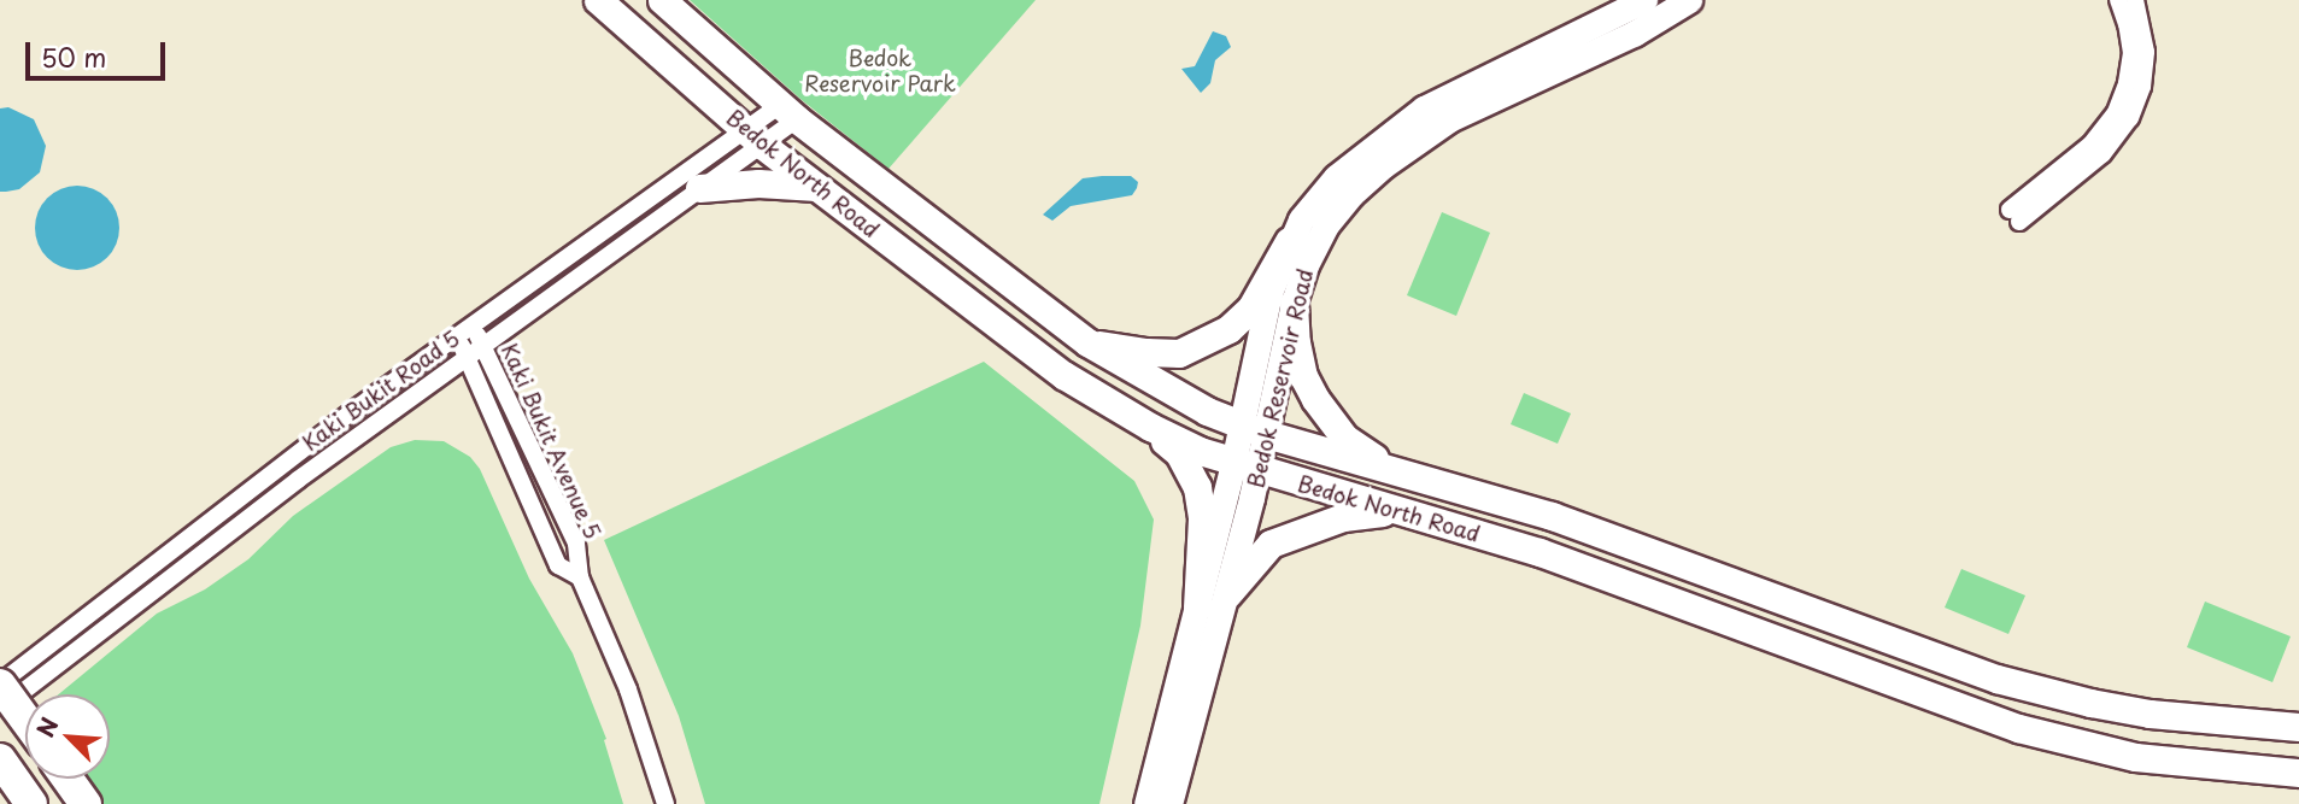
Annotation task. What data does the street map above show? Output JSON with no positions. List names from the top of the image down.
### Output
{
  "streets": {
    "main road": ["Bedok North Road", "Bedok Reservoir Road"],
    "street": ["Kaki Bukit Road 5", "Kaki Bukit Avenue 5"]
  },
  "crossings": [
    ["Bedok North Road", "Bedok Reservoir Road"],
    ["Bedok North Road", "Kaki Bukit Road 5"],
    ["Kaki Bukit Road 5", "Kaki Bukit Avenue 5"]
  ],
  "parks": ["Bedok Reservoir Park"],
  "scale_bar": "50 m",
  "north": "top left"
}
